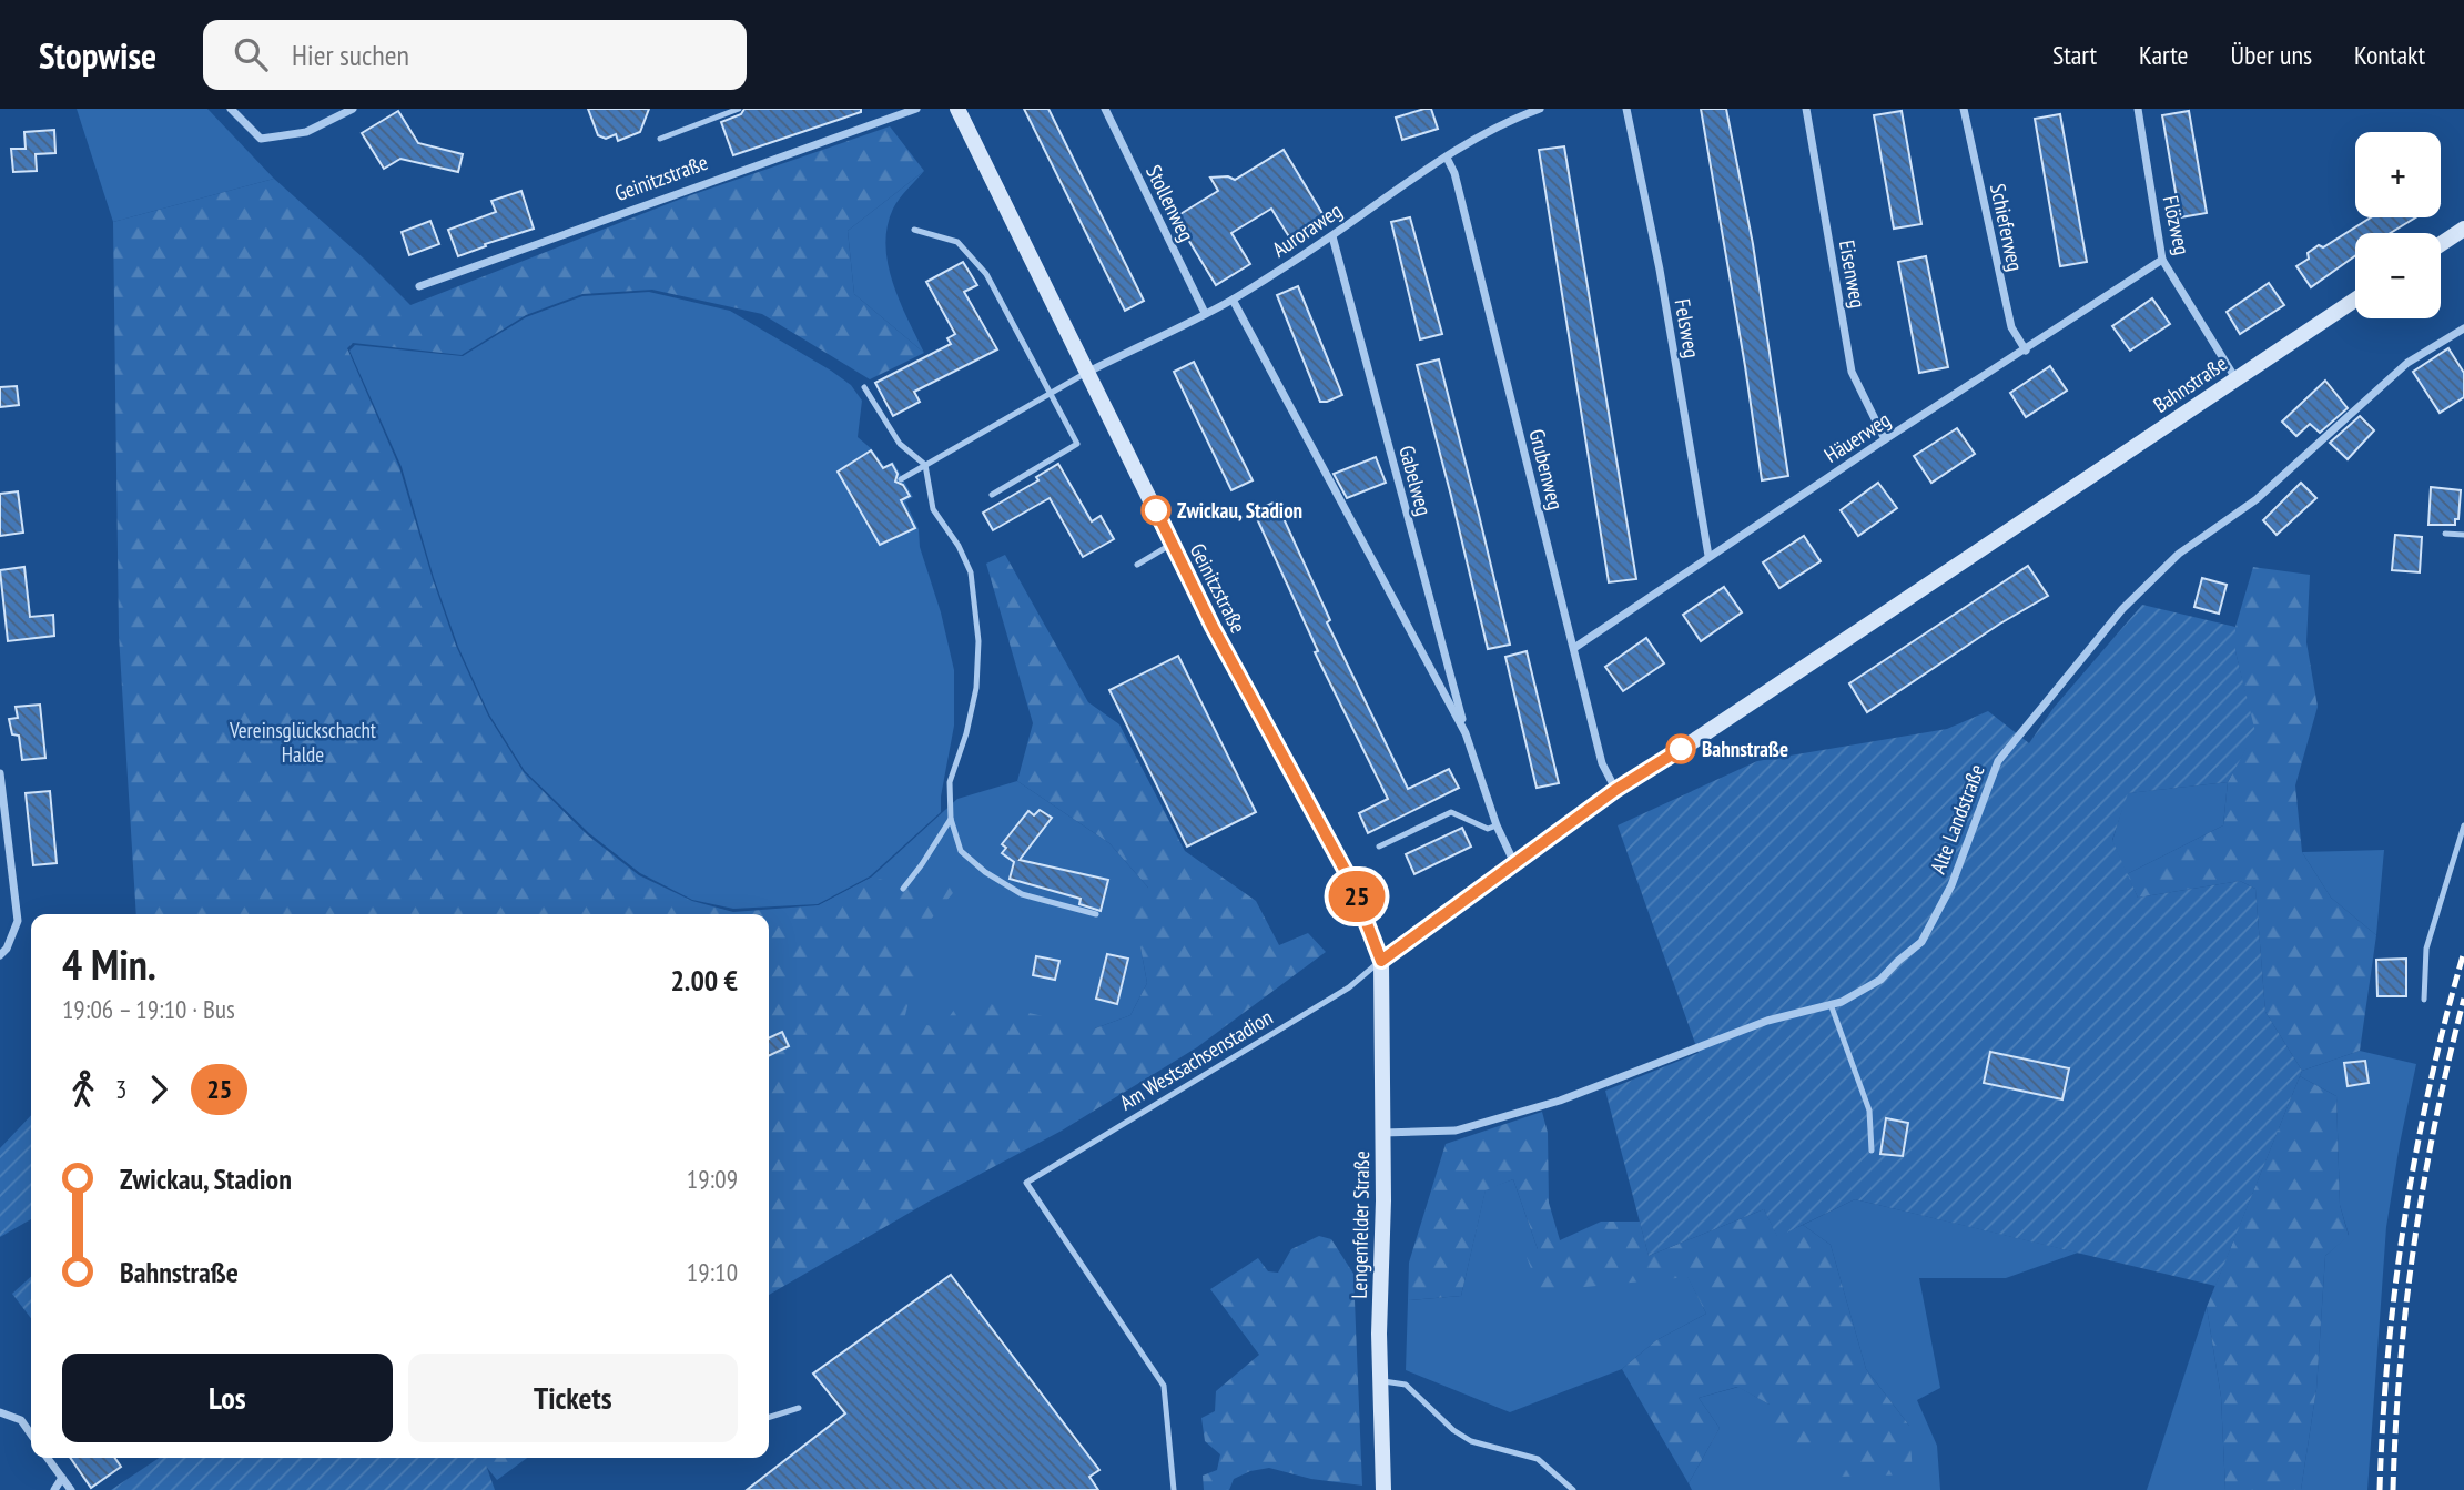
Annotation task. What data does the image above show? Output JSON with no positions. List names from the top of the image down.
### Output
{
  "streets": {
    "main road": ["Geinitzstraße", "Bahnstraße", "Lengenfelder Straße"],
    "street": [
      "Stollenweg",
      "Flözweg",
      "Schieferweg",
      "Auroraweg",
      "Eisenweg",
      "Felsweg",
      "Häuerweg",
      "Grubenweg",
      "Gabelweg",
      "Alte Landstraße"
    ],
    "lane": ["Am Westsachsenstadion"]
  },
  "crossings": [
    ["Geinitzstraße", "Auroraweg"],
    ["Geinitzstraße", "Bahnstraße"],
    ["Geinitzstraße", "Am Westsachsenstadion"],
    ["Geinitzstraße", "Lengenfelder Straße"],
    ["Stollenweg", "Auroraweg"],
    ["Flözweg", "Bahnstraße"],
    ["Flözweg", "Häuerweg"],
    ["Schieferweg", "Häuerweg"],
    ["Auroraweg", "Grubenweg"],
    ["Auroraweg", "Gabelweg"],
    ["Eisenweg", "Häuerweg"],
    ["Felsweg", "Häuerweg"],
    ["Bahnstraße", "Grubenweg"],
    ["Bahnstraße", "Gabelweg"],
    ["Bahnstraße", "Am Westsachsenstadion"],
    ["Bahnstraße", "Lengenfelder Straße"],
    ["Häuerweg", "Grubenweg"],
    ["Alte Landstraße", "Lengenfelder Straße"],
    ["Am Westsachsenstadion", "Lengenfelder Straße"]
  ],
  "parks": ["Vereinsglückschacht Halde"],
  "places": ["Zwickau, Stadion", "Bahnstraße"],
  "lines": ["bus line 25"],
  "page": {
    "header": "Stopwise",
    "search": "Hier suchen",
    "nav": [
      "Start",
      "Karte",
      "Über uns",
      "Kontakt"
    ],
    "on_map": "25",
    "map_buttons": ["+", "−"],
    "heading": ["4 Min.", "19:06 – 19:10 · Bus", "2.00 €"],
    "legs": ["3", "25"],
    "list": [
      {
        "name": "Zwickau, Stadion",
        "value": "19:09"
      },
      {
        "name": "Bahnstraße",
        "value": "19:10"
      }
    ],
    "buttons": ["Los", "Tickets"]
  }
}
